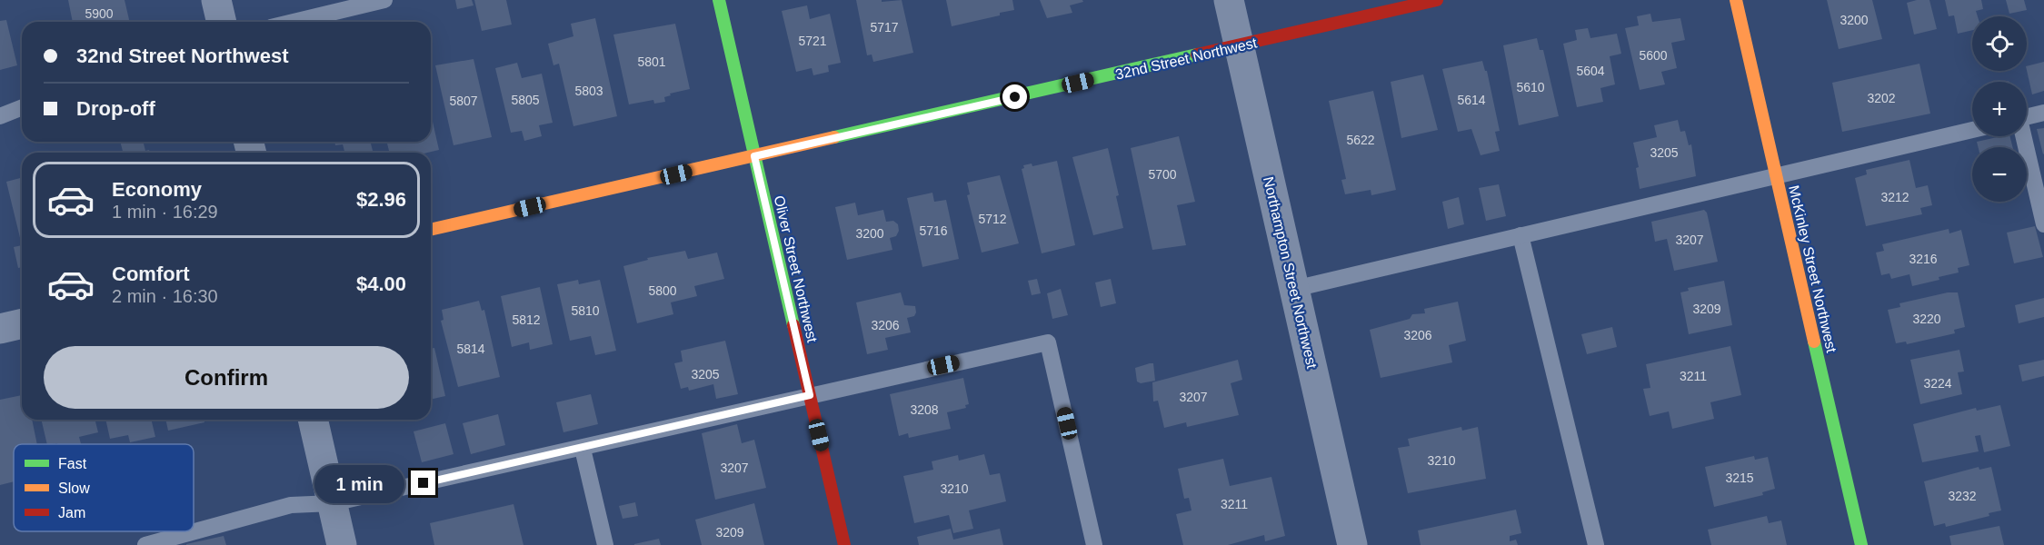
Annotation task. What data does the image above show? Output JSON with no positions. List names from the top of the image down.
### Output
{
  "streets": {
    "street": [
      "32nd Street Northwest",
      "Oliver Street Northwest",
      "McKinley Street Northwest",
      "Northampton Street Northwest"
    ]
  },
  "crossings": [
    ["32nd Street Northwest", "Oliver Street Northwest"],
    ["32nd Street Northwest", "Northampton Street Northwest"]
  ],
  "house_numbers": [
    "5900",
    "3200",
    "5717",
    "5721",
    "5600",
    "5801",
    "5604",
    "5610",
    "5803",
    "3202",
    "5805",
    "5614",
    "5807",
    "5622",
    "3205",
    "5700",
    "3212",
    "5712",
    "5716",
    "3200",
    "3207",
    "3216",
    "5800",
    "3209",
    "5810",
    "3220",
    "5812",
    "3206",
    "3206",
    "5814",
    "3205",
    "3211",
    "3224",
    "3207",
    "3208",
    "3210",
    "3207",
    "3215",
    "3210",
    "3232",
    "3211",
    "3209"
  ],
  "legend": ["Fast", "Slow", "Jam"],
  "page": {
    "map_buttons": ["+", "−"],
    "banner": ["32nd Street Northwest", "Drop-off"],
    "list": [
      {
        "name": "Economy",
        "note": "1 min · 16:29",
        "value": "$2.96"
      },
      {
        "name": "Comfort",
        "note": "2 min · 16:30",
        "value": "$4.00"
      }
    ],
    "buttons": "Confirm",
    "bubble": "1 min"
  }
}
